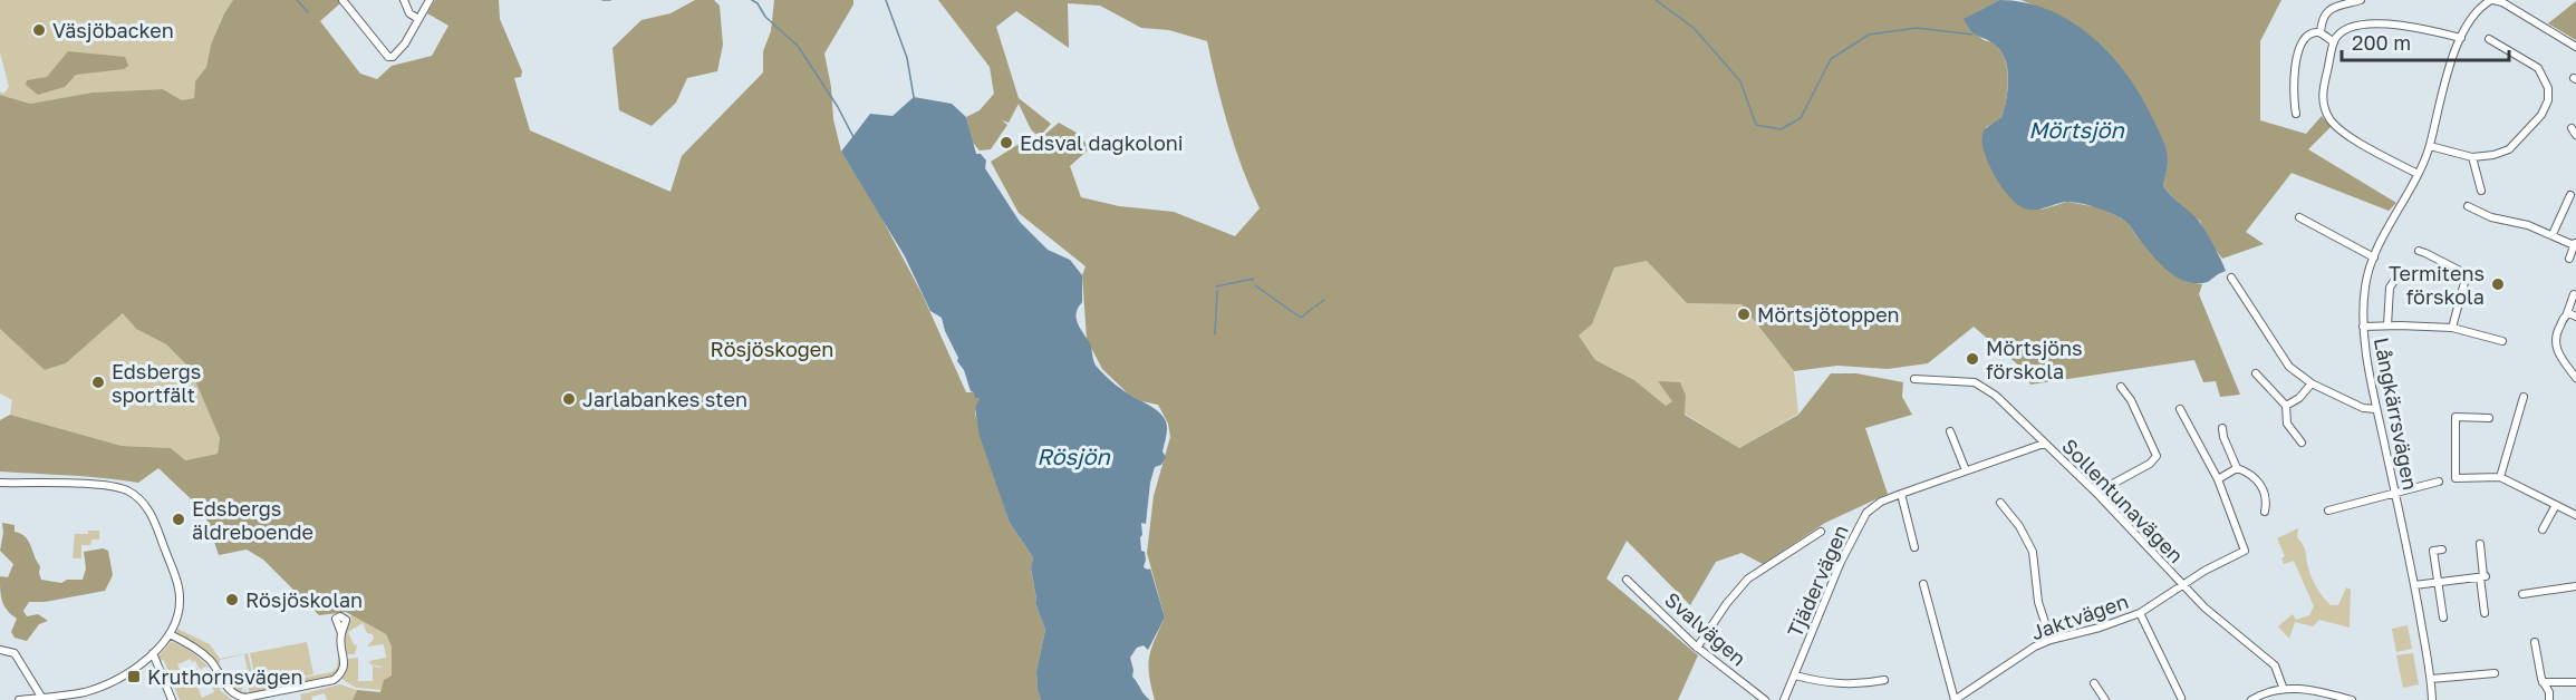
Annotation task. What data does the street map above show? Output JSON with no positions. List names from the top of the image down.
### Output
{
  "streets": {
    "street": [
      "Långkärrsvägen",
      "Sollentunavägen",
      "Tjädervägen",
      "Jaktvägen",
      "Svalvägen"
    ]
  },
  "crossings": [
    ["Sollentunavägen", "Tjädervägen"],
    ["Sollentunavägen", "Jaktvägen"]
  ],
  "water": ["Mörtsjön", "Rösjön"],
  "parks": ["Rösjöskogen"],
  "places": {
    "other": [
      "Väsjöbacken",
      "Edsval dagkoloni",
      "Termitens förskola",
      "Mörtsjötoppen",
      "Mörtsjöns förskola",
      "Edsbergs sportfält",
      "Jarlabankes sten",
      "Edsbergs äldreboende",
      "Rösjöskolan"
    ],
    "transit": ["Kruthornsvägen"]
  },
  "scale_bar": "200 m"
}
